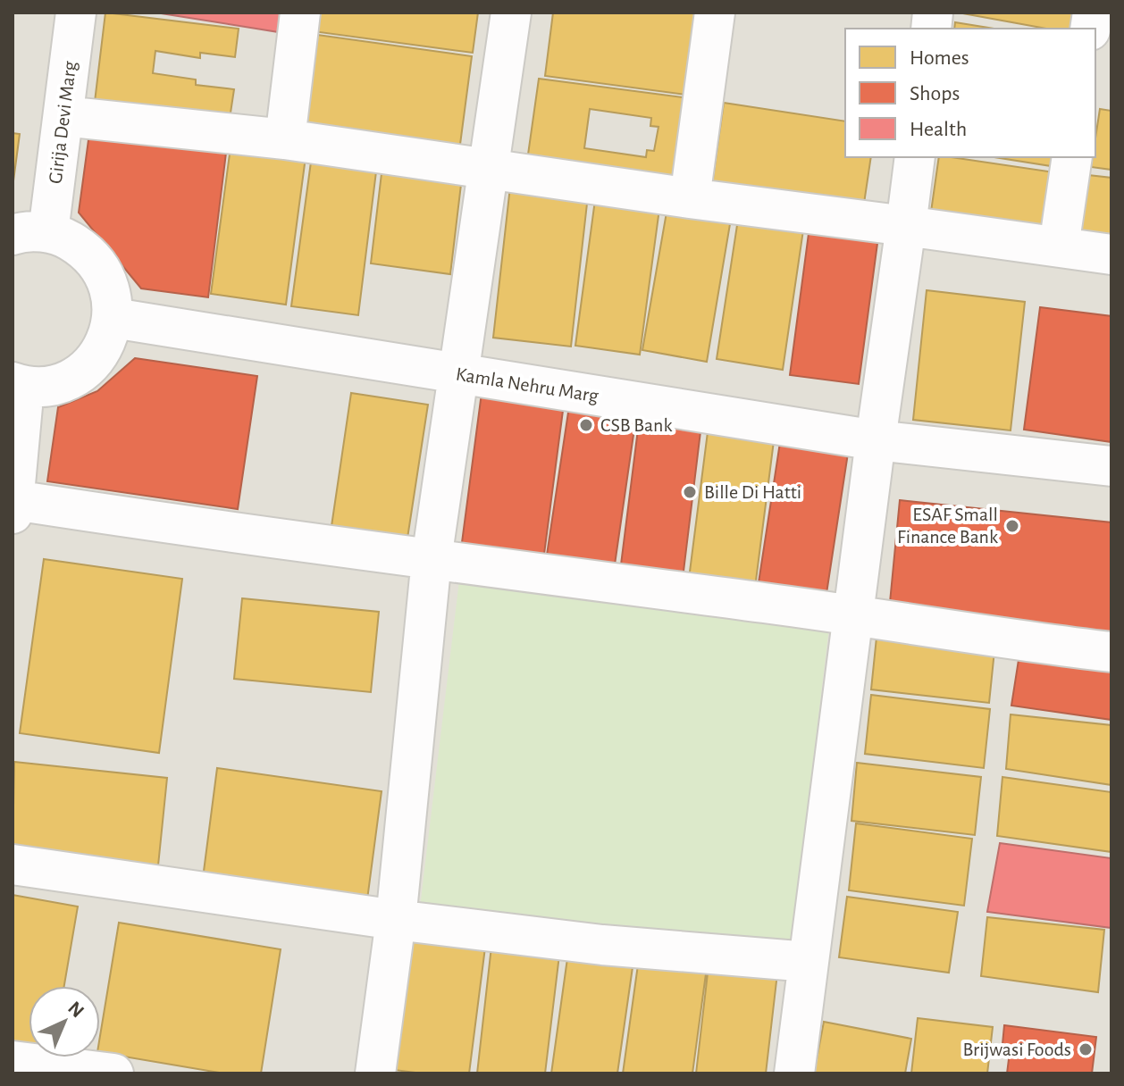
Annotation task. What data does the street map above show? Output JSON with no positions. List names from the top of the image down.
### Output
{
  "streets": {
    "street": ["Girija Devi Marg", "Kamla Nehru Marg"]
  },
  "places": [
    "CSB Bank",
    "Bille Di Hatti",
    "ESAF Small Finance Bank",
    "Brijwasi Foods"
  ],
  "legend": ["Homes", "Shops", "Health"],
  "north": "top right"
}
